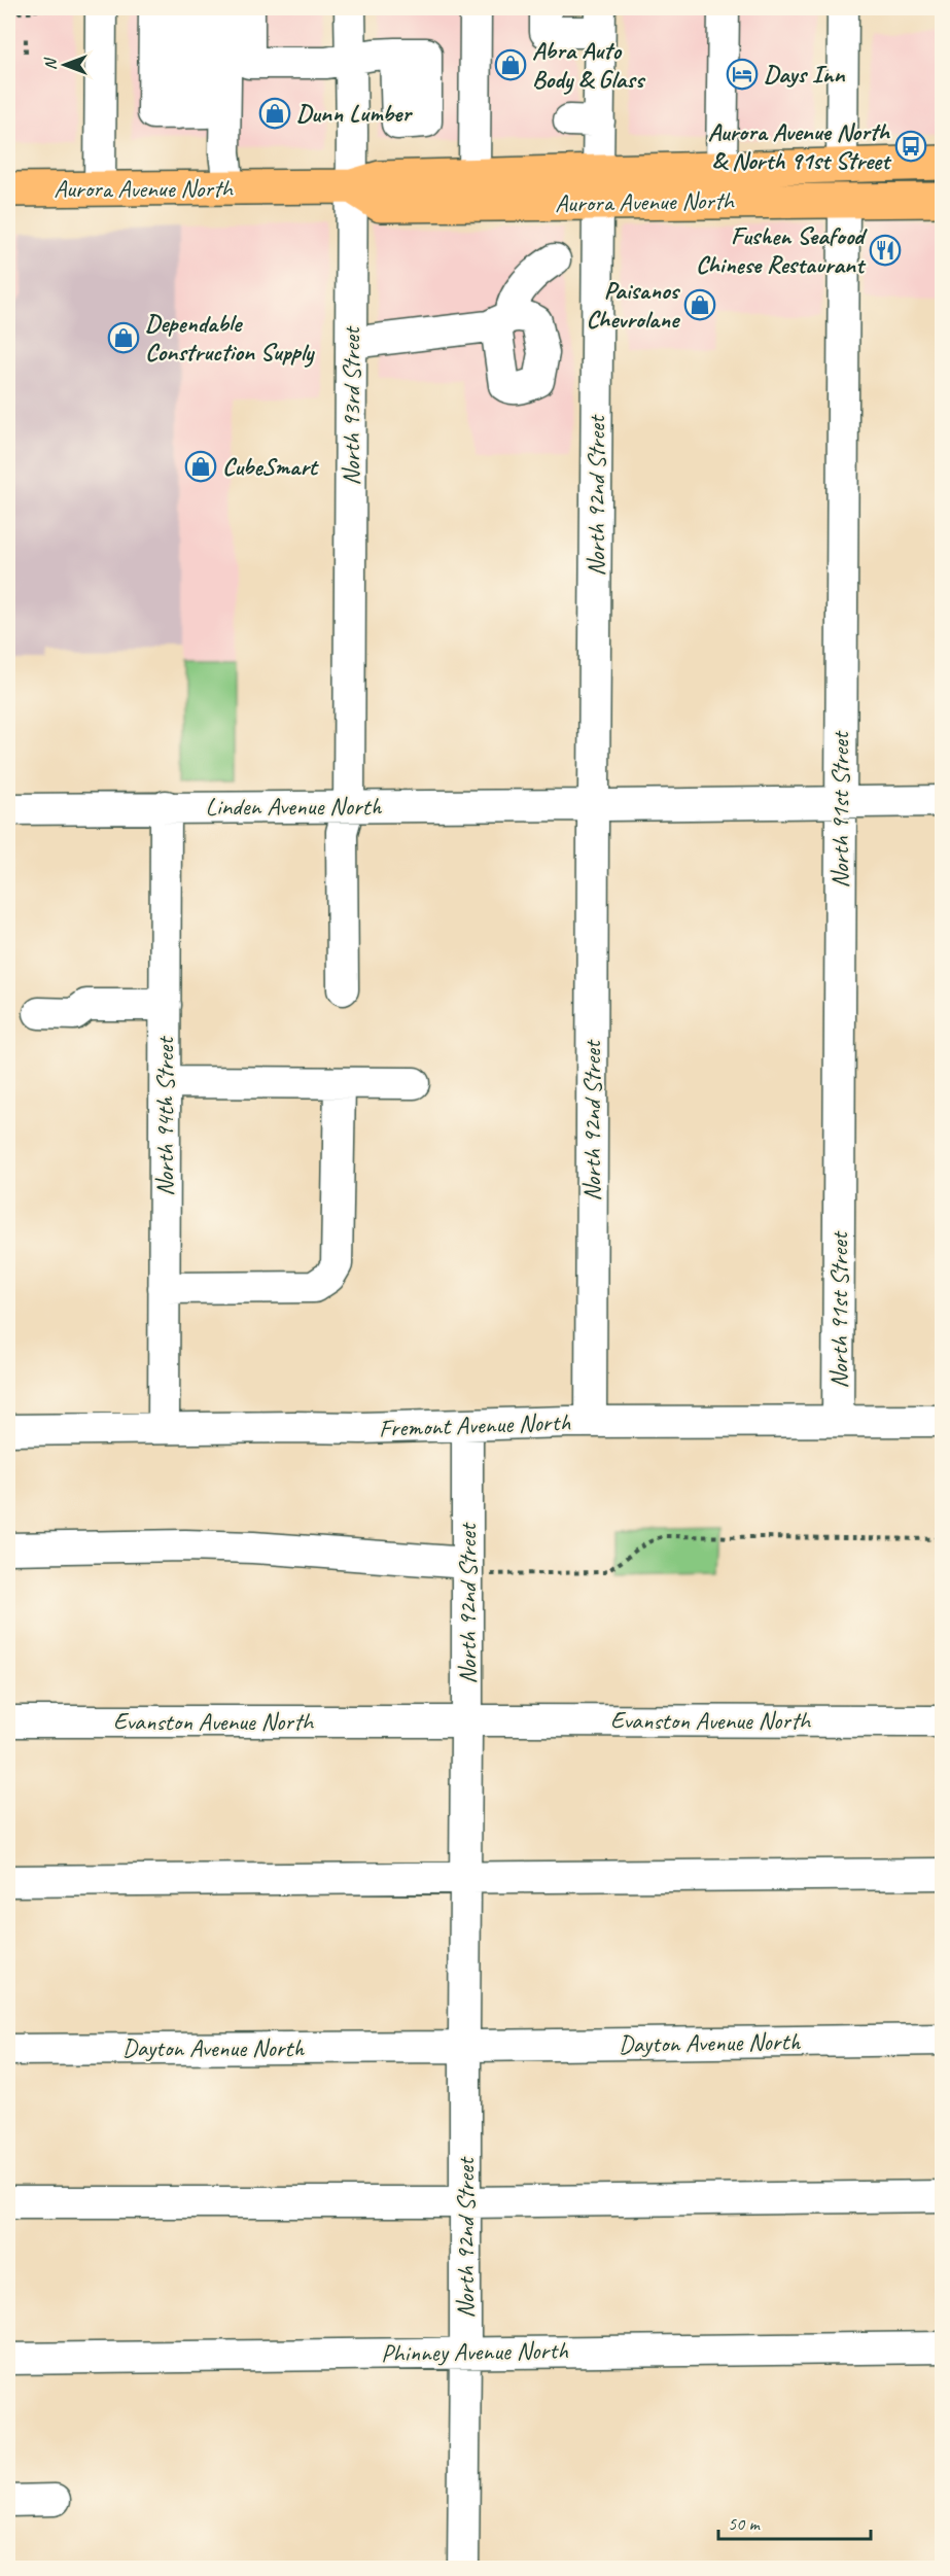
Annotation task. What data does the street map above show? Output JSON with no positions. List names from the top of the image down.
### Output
{
  "streets": {
    "highway": ["Aurora Avenue North"],
    "street": [
      "North 93rd Street",
      "North 92nd Street",
      "Linden Avenue North",
      "North 91st Street",
      "North 94th Street",
      "Fremont Avenue North",
      "Evanston Avenue North",
      "Dayton Avenue North",
      "Phinney Avenue North"
    ]
  },
  "crossings": [
    ["Aurora Avenue North", "North 93rd Street"],
    ["Aurora Avenue North", "North 92nd Street"],
    ["Aurora Avenue North", "North 91st Street"],
    ["North 93rd Street", "Linden Avenue North"],
    ["North 92nd Street", "Linden Avenue North"],
    ["North 92nd Street", "Fremont Avenue North"],
    ["North 92nd Street", "Evanston Avenue North"],
    ["North 92nd Street", "Dayton Avenue North"],
    ["North 92nd Street", "Phinney Avenue North"],
    ["Linden Avenue North", "North 91st Street"],
    ["Linden Avenue North", "North 94th Street"],
    ["North 91st Street", "Fremont Avenue North"],
    ["North 94th Street", "Fremont Avenue North"]
  ],
  "places": {
    "shop": [
      "Abra Auto Body & Glass",
      "Dunn Lumber",
      "Paisanos Chevrolane",
      "Dependable Construction Supply",
      "CubeSmart"
    ],
    "hotel": ["Days Inn"],
    "bus stop": ["Aurora Avenue North & North 91st Street"],
    "restaurant": ["Fushen Seafood Chinese Restaurant"]
  },
  "scale_bar": "50 m",
  "north": "left"
}
